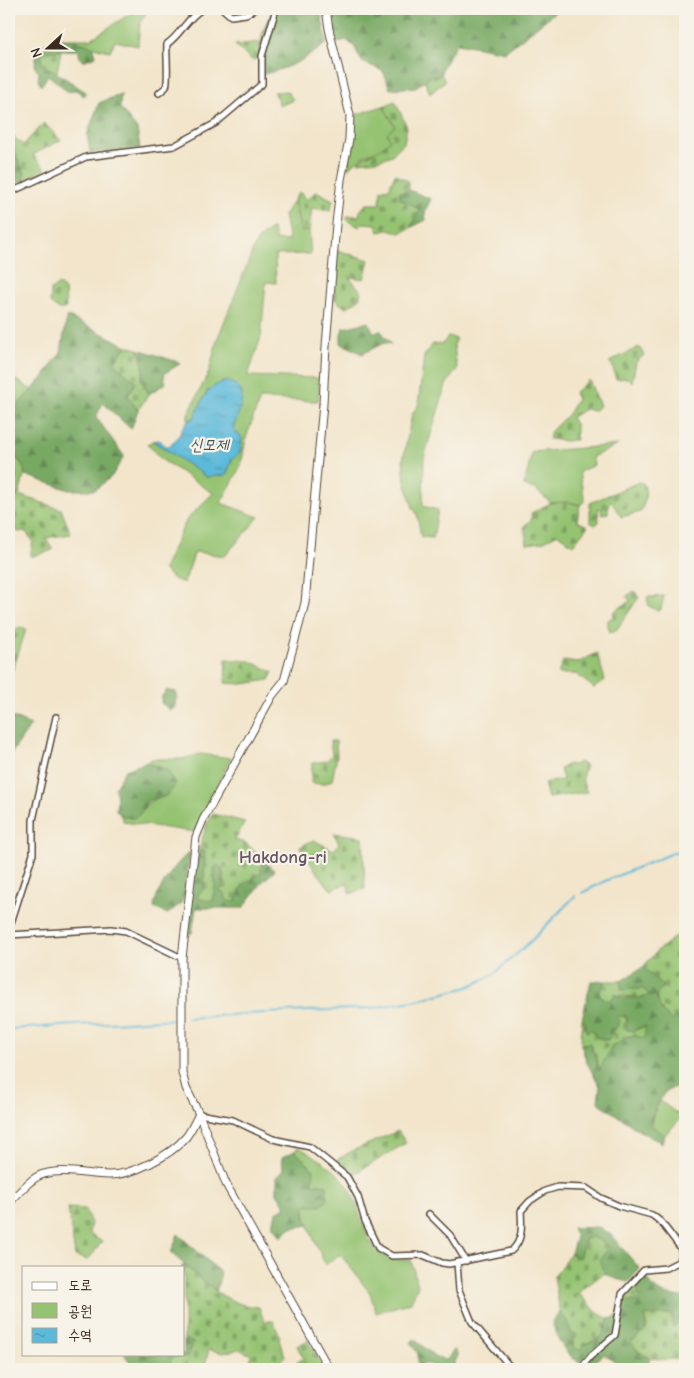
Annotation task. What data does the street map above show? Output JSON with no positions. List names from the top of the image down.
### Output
{
  "districts": ["Hakdong-ri"],
  "water": ["신모제"],
  "legend": ["도로", "공원", "수역"],
  "north": "left"
}
